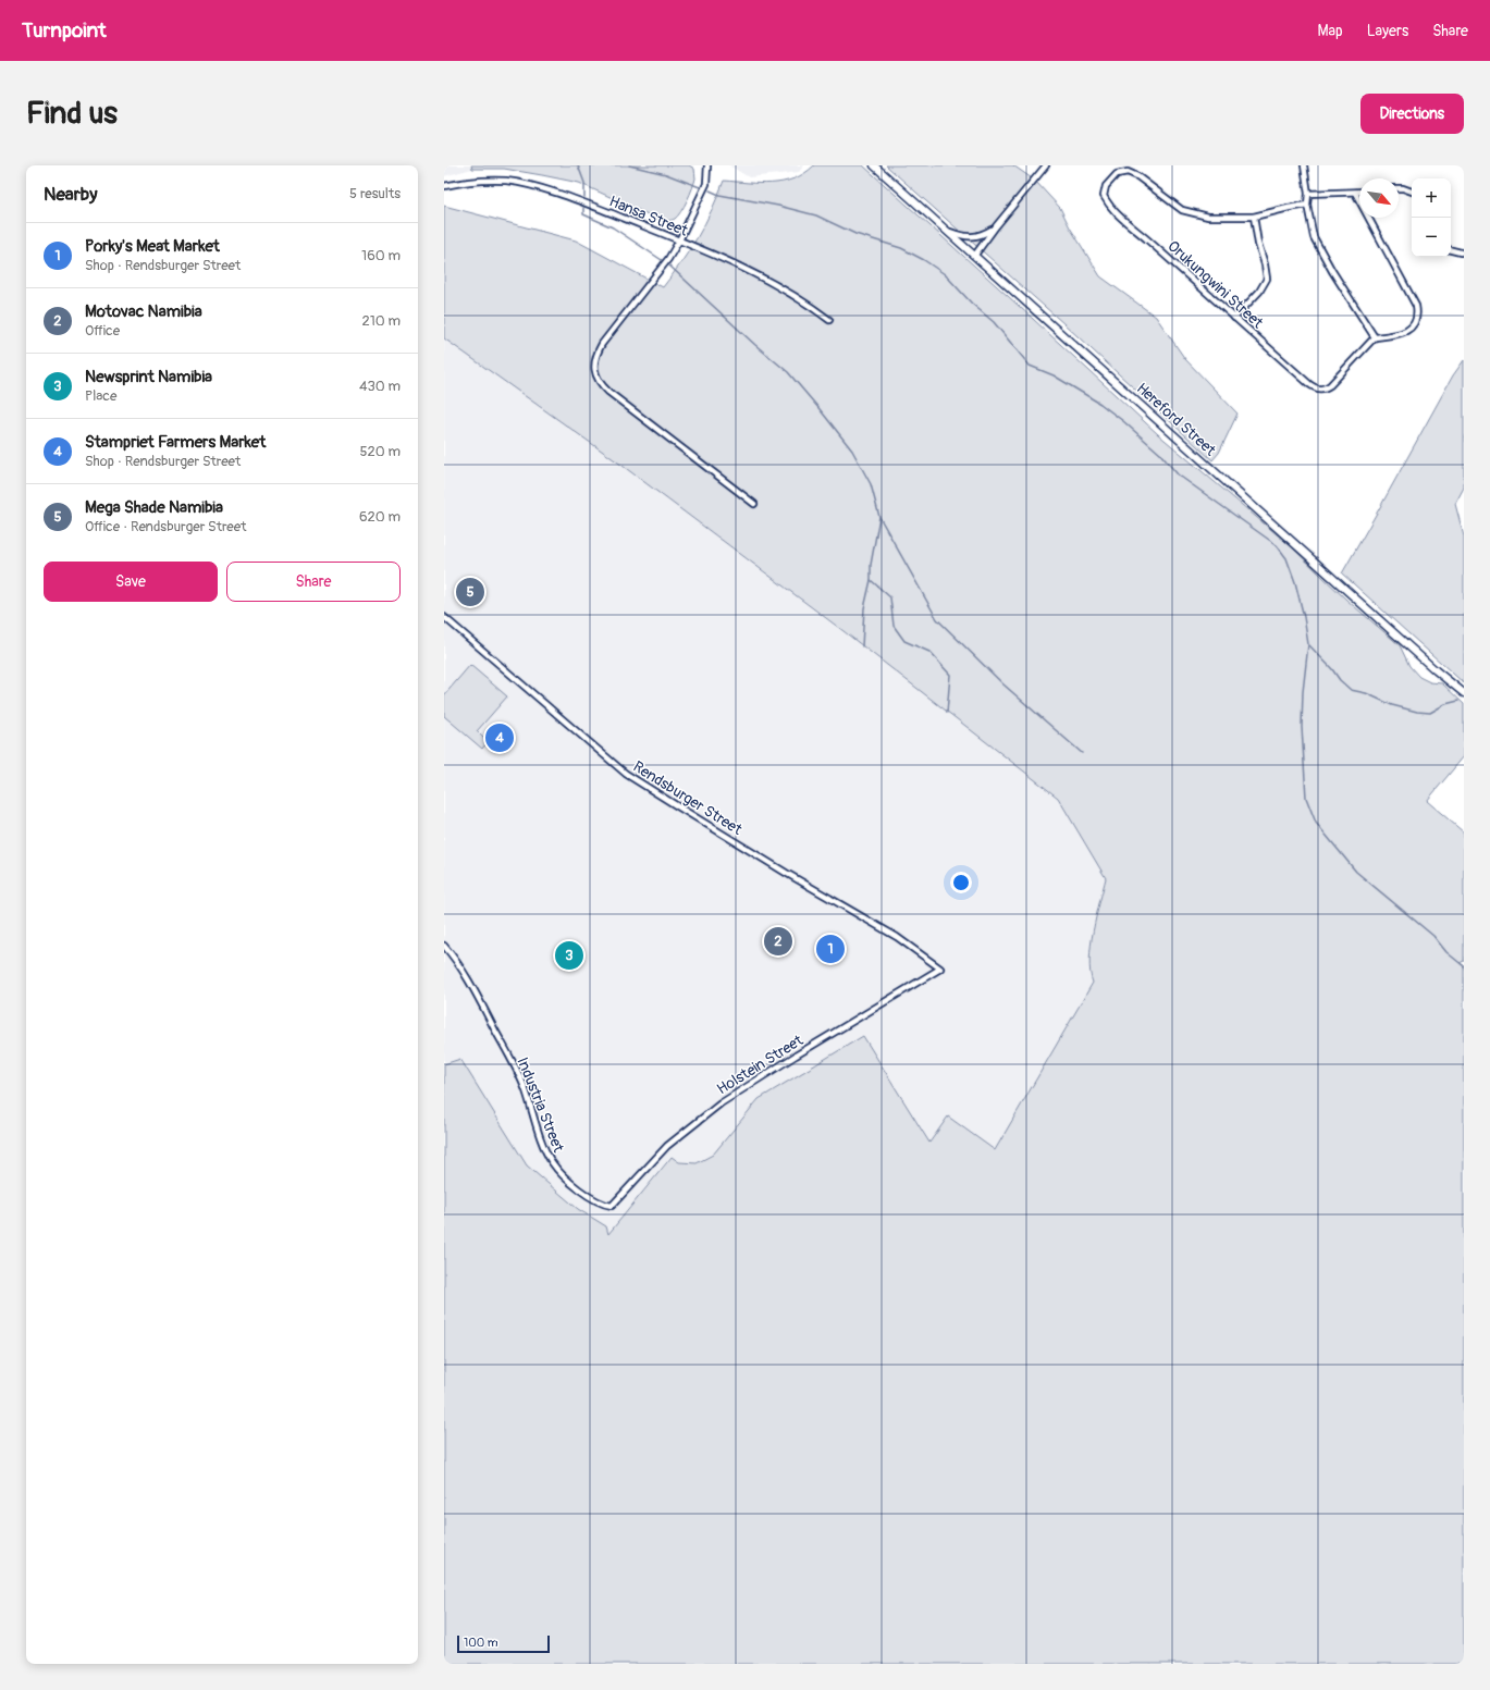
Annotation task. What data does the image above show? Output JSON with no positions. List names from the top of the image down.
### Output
{
  "streets": {
    "main road": ["Hereford Street"],
    "street": [
      "Hansa Street",
      "Orukungwini Street",
      "Rendsburger Street",
      "Holstein Street",
      "Industria Street"
    ]
  },
  "crossings": [
    ["Rendsburger Street", "Holstein Street"],
    ["Holstein Street", "Industria Street"]
  ],
  "scale_bar": "100 m",
  "north": "bottom right",
  "page": {
    "header": "Turnpoint",
    "nav": ["Map", "Layers", "Share"],
    "buttons": [
      "Directions",
      ["Save", "Share"]
    ],
    "title": "Find us",
    "heading": ["Nearby", "5 results"],
    "map_buttons": ["+", "−"],
    "list": [
      {
        "mark": "1",
        "name": "Porky's Meat Market",
        "note": "Shop · Rendsburger Street",
        "value": "160 m"
      },
      {
        "mark": "2",
        "name": "Motovac Namibia",
        "note": "Office",
        "value": "210 m"
      },
      {
        "mark": "3",
        "name": "Newsprint Namibia",
        "note": "Place",
        "value": "430 m"
      },
      {
        "mark": "4",
        "name": "Stampriet Farmers Market",
        "note": "Shop · Rendsburger Street",
        "value": "520 m"
      },
      {
        "mark": "5",
        "name": "Mega Shade Namibia",
        "note": "Office · Rendsburger Street",
        "value": "620 m"
      }
    ],
    "pins": [
      "5",
      "4",
      "2",
      "1",
      "3"
    ],
    "scale": "100 m"
  }
}
